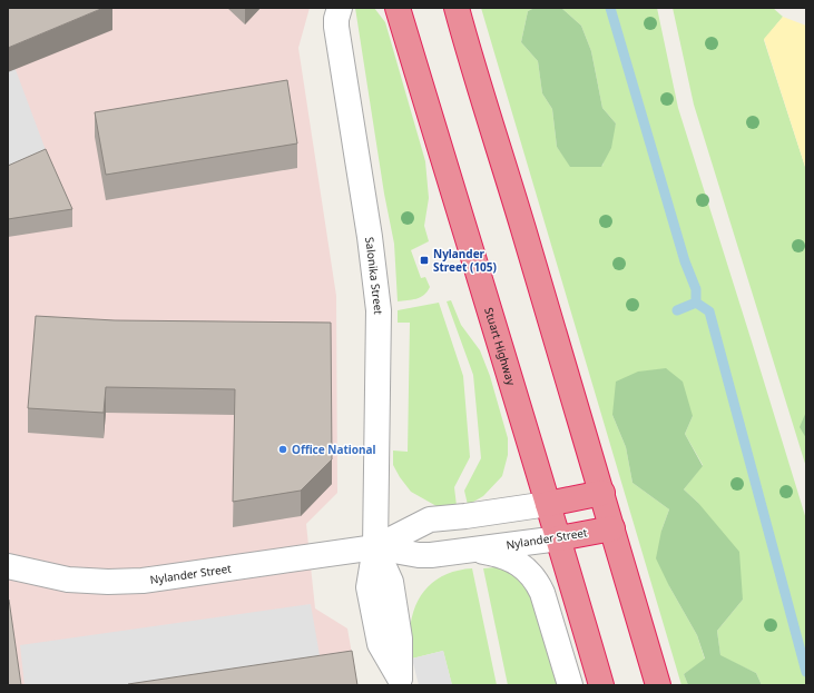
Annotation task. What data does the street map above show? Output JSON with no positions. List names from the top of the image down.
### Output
{
  "streets": {
    "highway": ["Stuart Highway", "Nylander Street"],
    "street": ["Salonika Street"]
  },
  "crossings": [
    ["Salonika Street", "Nylander Street"],
    ["Stuart Highway", "Nylander Street"]
  ],
  "places": {
    "transit": ["Nylander Street (105)"],
    "other": ["Office National"]
  }
}
